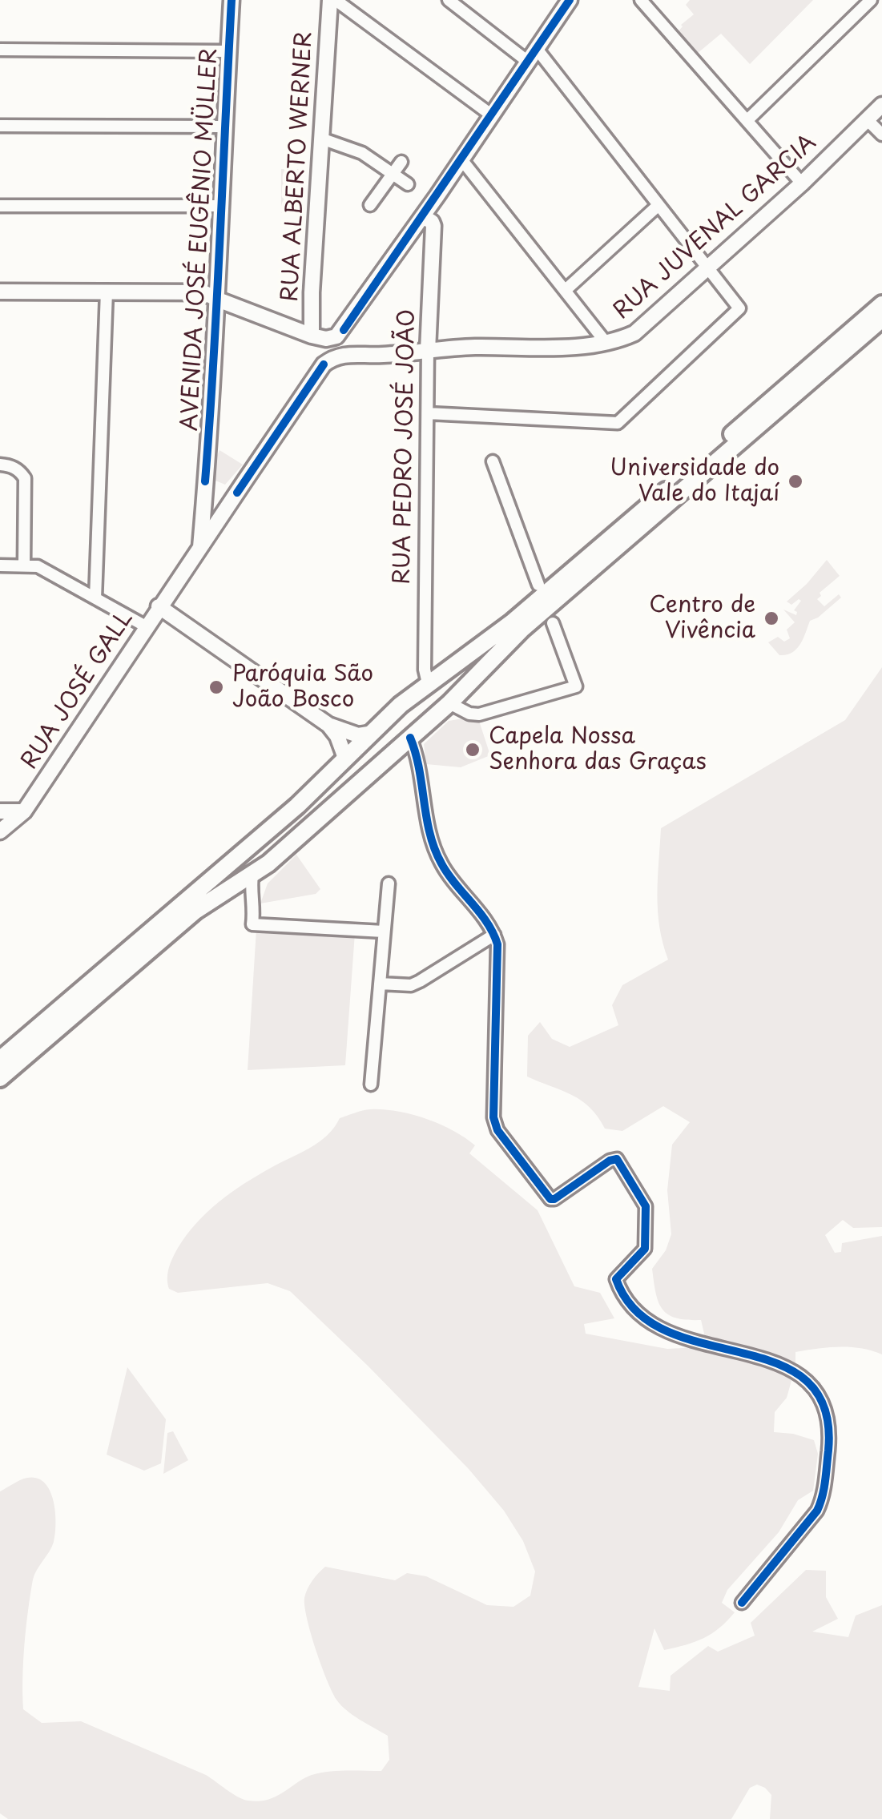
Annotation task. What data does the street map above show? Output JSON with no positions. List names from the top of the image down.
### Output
{
  "streets": {
    "main road": [
      "RUA ALBERTO WERNER",
      "RUA JUVENAL GARCIA",
      "AVENIDA JOSÉ EUGÊNIO MÜLLER",
      "RUA PEDRO JOSÉ JOÃO",
      "RUA JOSÉ GALL"
    ]
  },
  "crossings": [
    ["RUA JUVENAL GARCIA", "RUA PEDRO JOSÉ JOÃO"],
    ["RUA JUVENAL GARCIA", "RUA JOSÉ GALL"],
    ["AVENIDA JOSÉ EUGÊNIO MÜLLER", "RUA JOSÉ GALL"]
  ],
  "places": [
    "Universidade do Vale do Itajaí",
    "Centro de Vivência",
    "Paróquia São João Bosco",
    "Capela Nossa Senhora das Graças"
  ]
}
